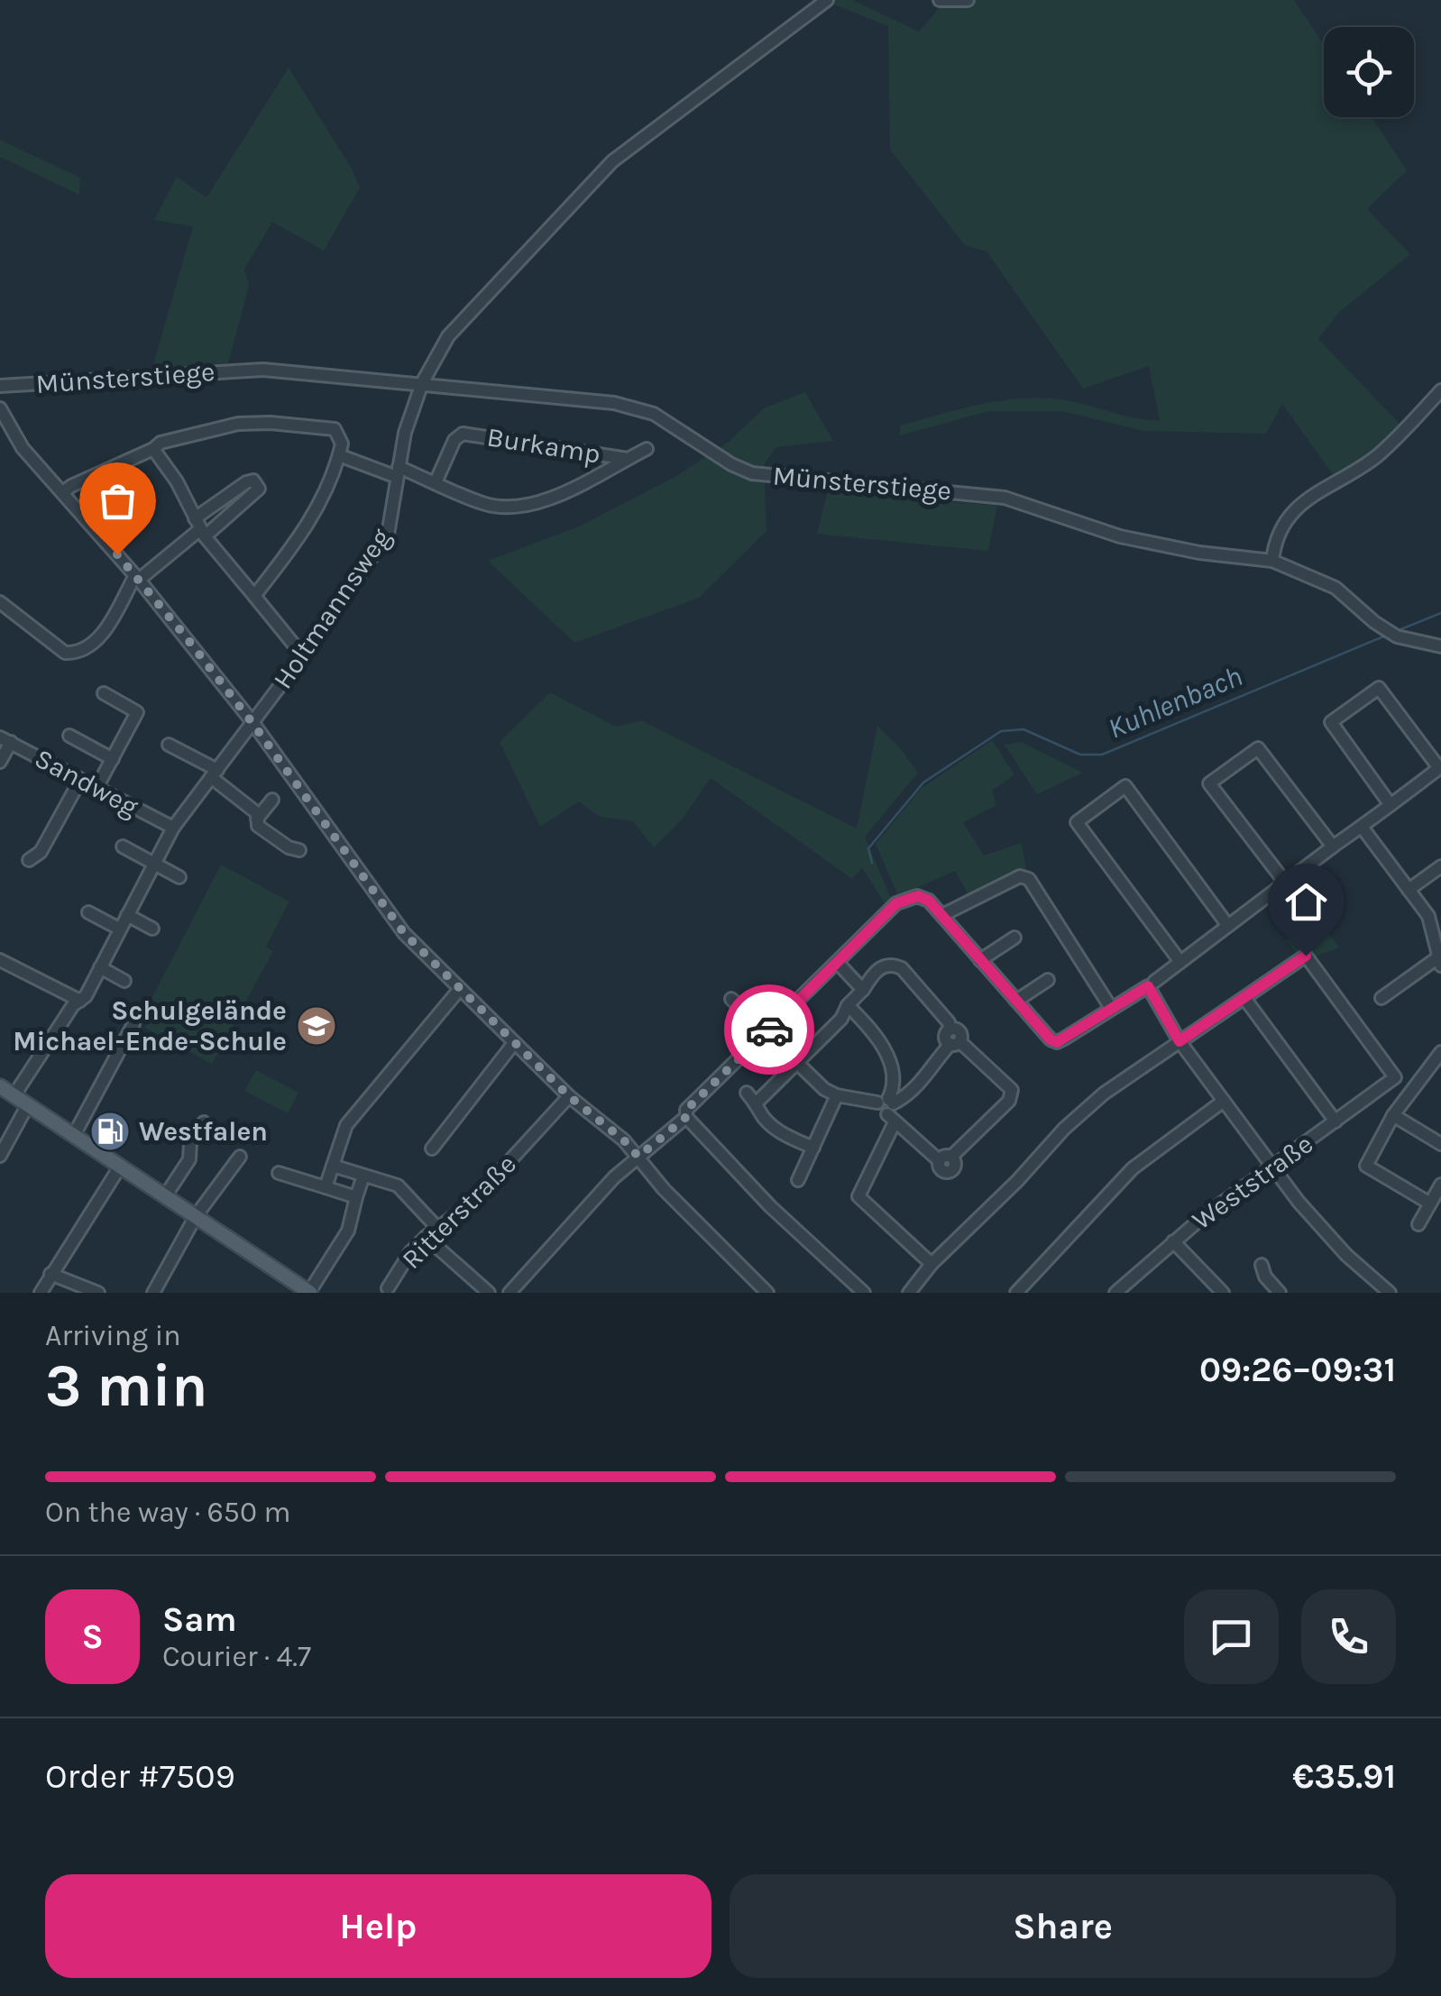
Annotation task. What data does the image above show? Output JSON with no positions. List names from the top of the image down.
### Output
{
  "streets": {
    "street": [
      "Münsterstiege",
      "Burkamp",
      "Holtmannsweg",
      "Sandweg",
      "Weststraße",
      "Ritterstraße"
    ]
  },
  "crossings": [
    ["Münsterstiege", "Holtmannsweg"],
    ["Burkamp", "Holtmannsweg"],
    ["Holtmannsweg", "Sandweg"]
  ],
  "water": ["Kuhlenbach"],
  "places": {
    "school or university": ["Schulgelände Michael-Ende-Schule"],
    "fuel station": ["Westfalen"]
  },
  "page": {
    "heading": ["3 min", "Arriving in", "09:26–09:31"],
    "panel": [
      "Sam",
      "Courier · 4.7",
      "Order #7509",
      "€35.91"
    ],
    "bar": "On the way · 650 m",
    "round": "S",
    "buttons": ["Help", "Share"]
  }
}
